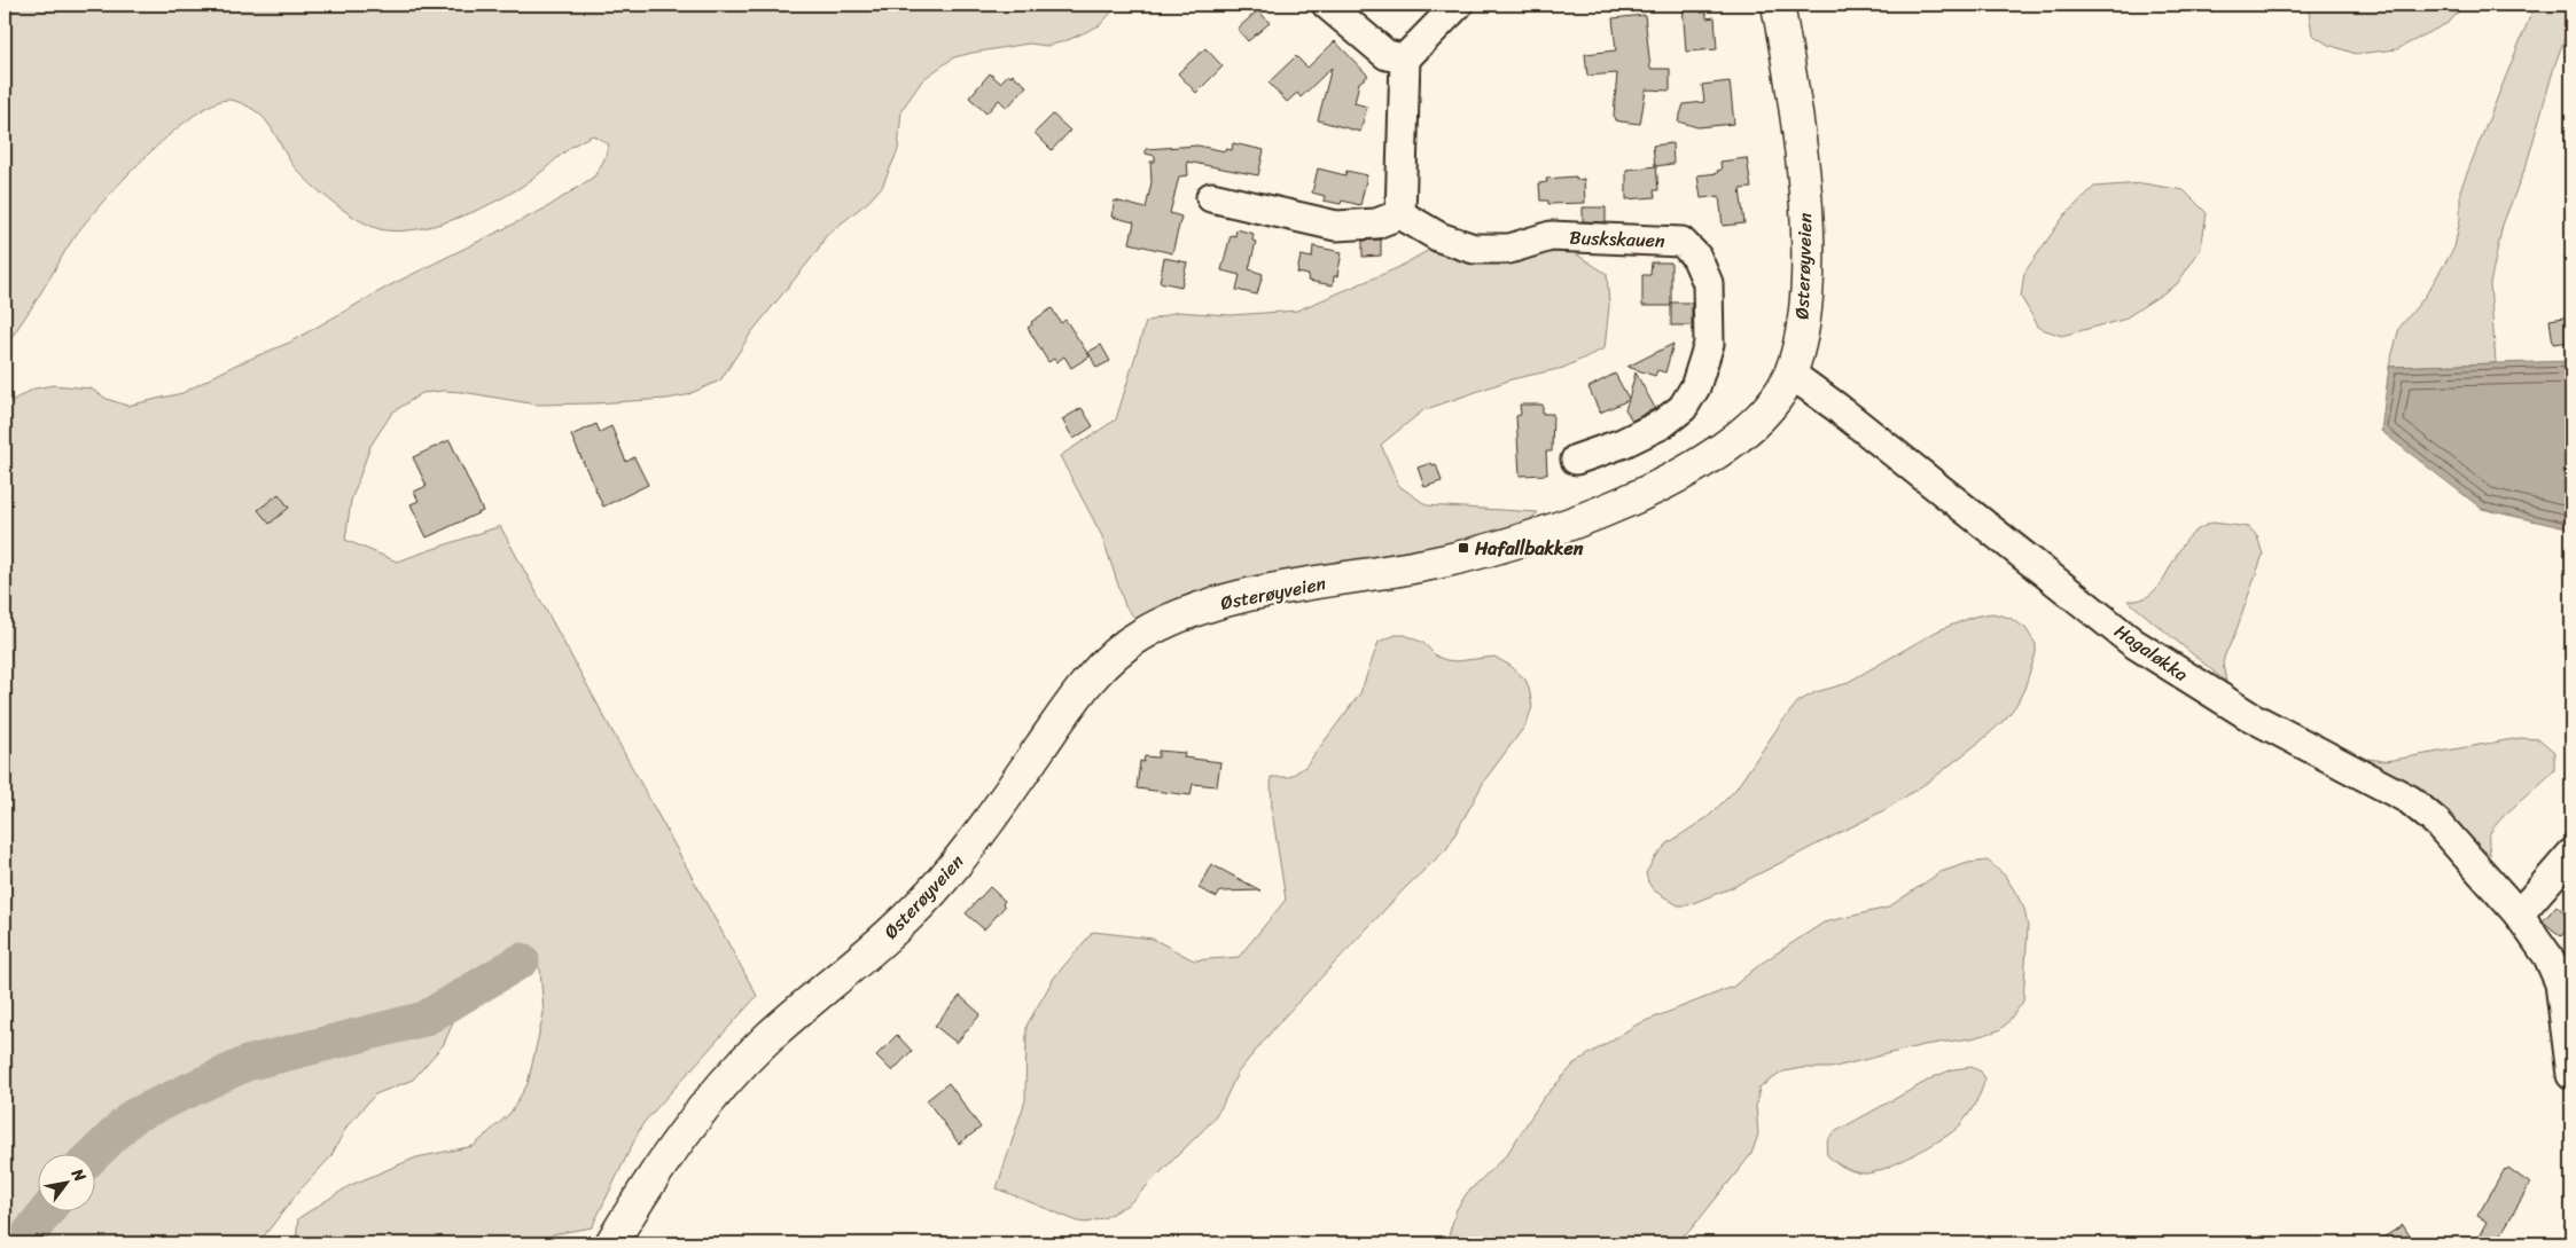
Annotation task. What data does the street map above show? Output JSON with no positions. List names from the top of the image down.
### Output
{
  "streets": {
    "main road": ["Østerøyveien"],
    "street": ["Buskskauen", "Hagaløkka"]
  },
  "crossings": [
    ["Østerøyveien", "Hagaløkka"]
  ],
  "places": {
    "transit": ["Hafallbakken"]
  },
  "north": "top right"
}
